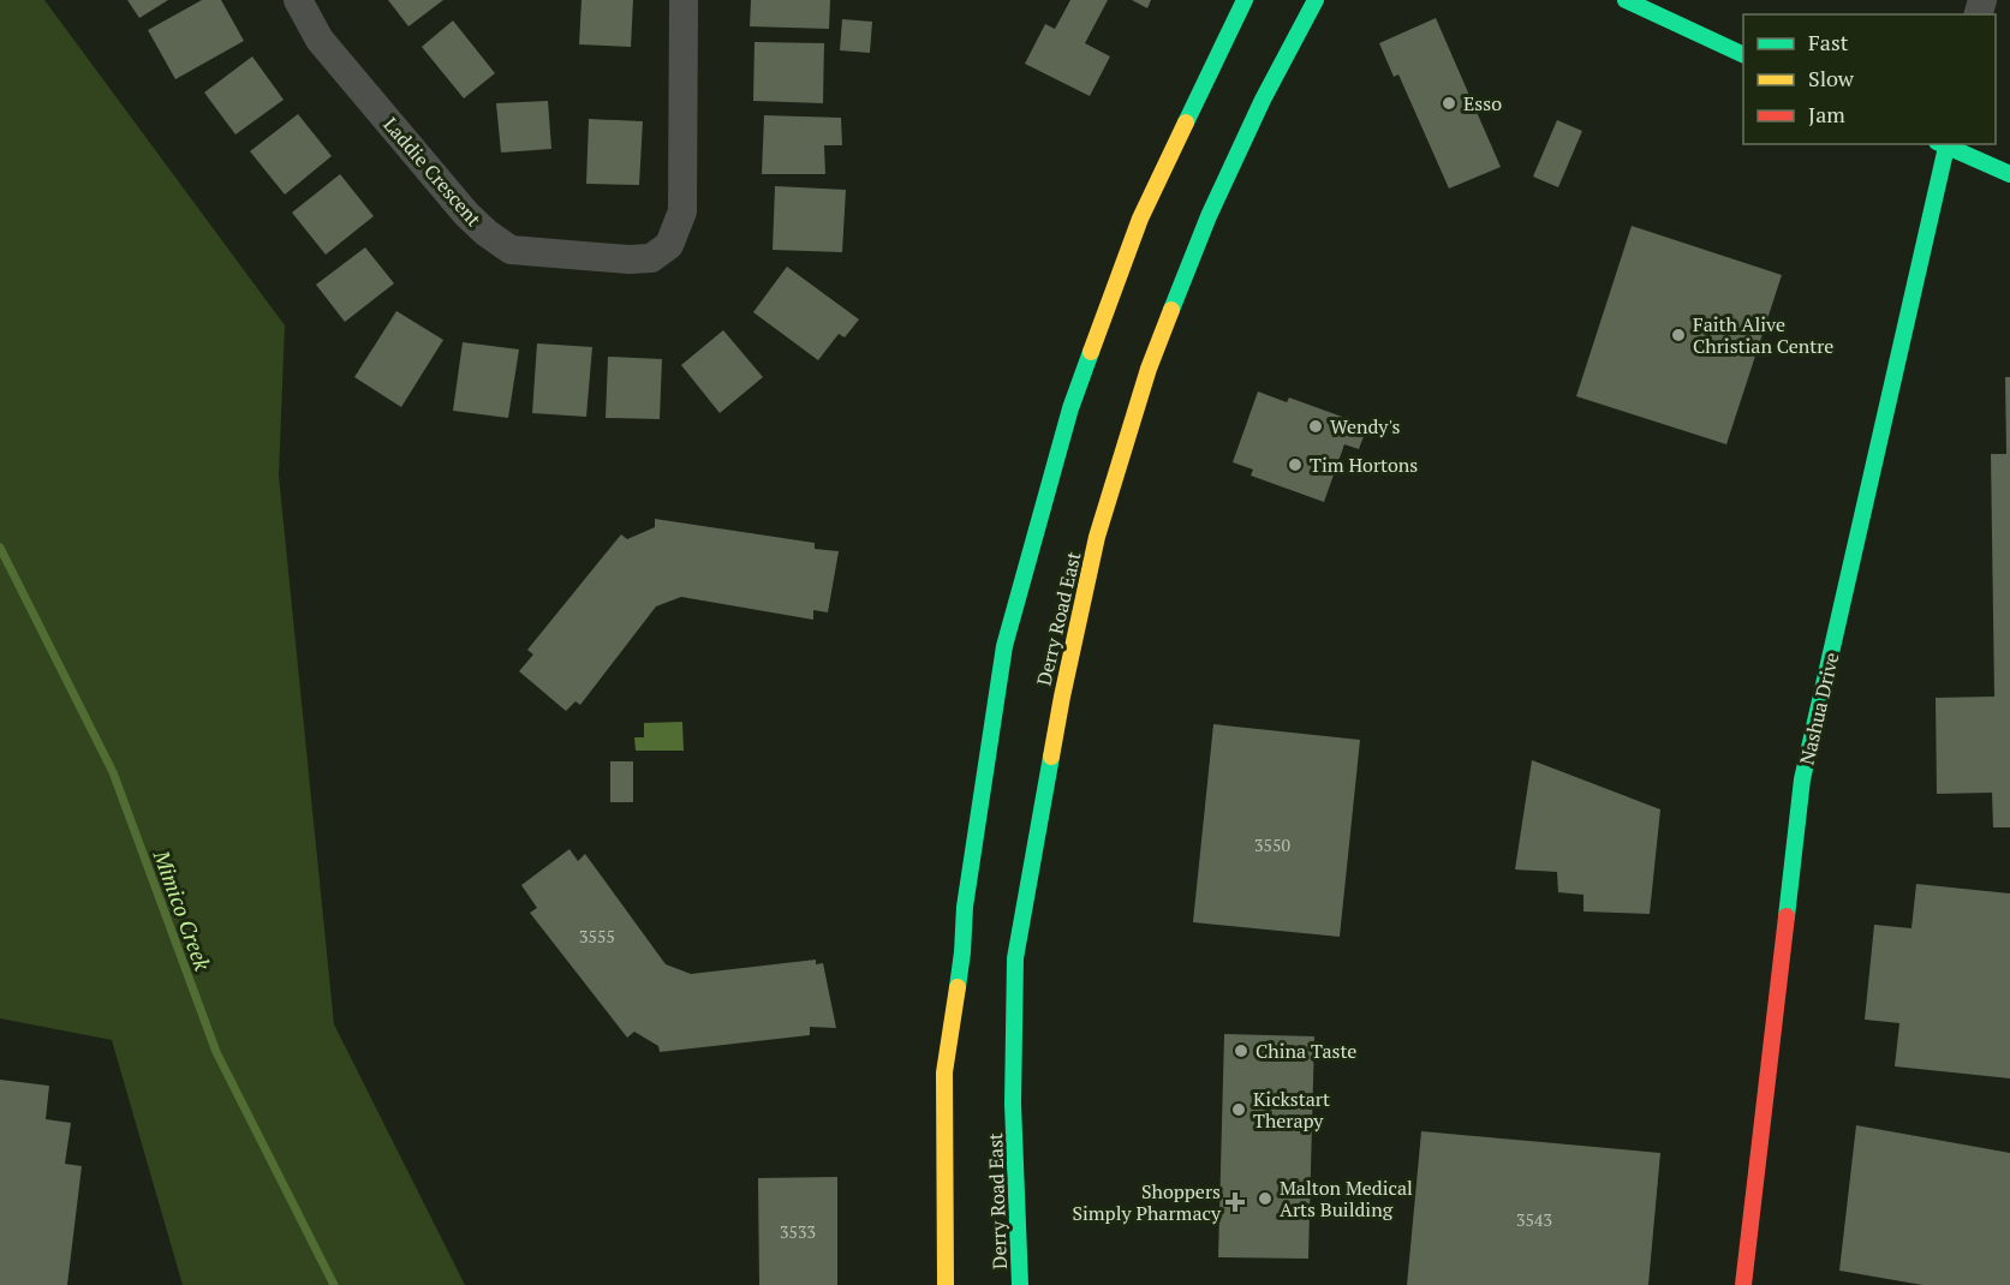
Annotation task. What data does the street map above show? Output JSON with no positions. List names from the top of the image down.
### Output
{
  "streets": {
    "main road": ["Derry Road East", "Nashua Drive"],
    "street": ["Laddie Crescent"]
  },
  "water": ["Mimico Creek"],
  "places": {
    "other": [
      "Esso",
      "Faith Alive Christian Centre",
      "Wendy's",
      "Tim Hortons",
      "China Taste",
      "Kickstart Therapy",
      "Malton Medical Arts Building"
    ],
    "health": ["Shoppers Simply Pharmacy"]
  },
  "house_numbers": [
    "3550",
    "3555",
    "3543",
    "3533"
  ],
  "legend": ["Fast", "Slow", "Jam"]
}
